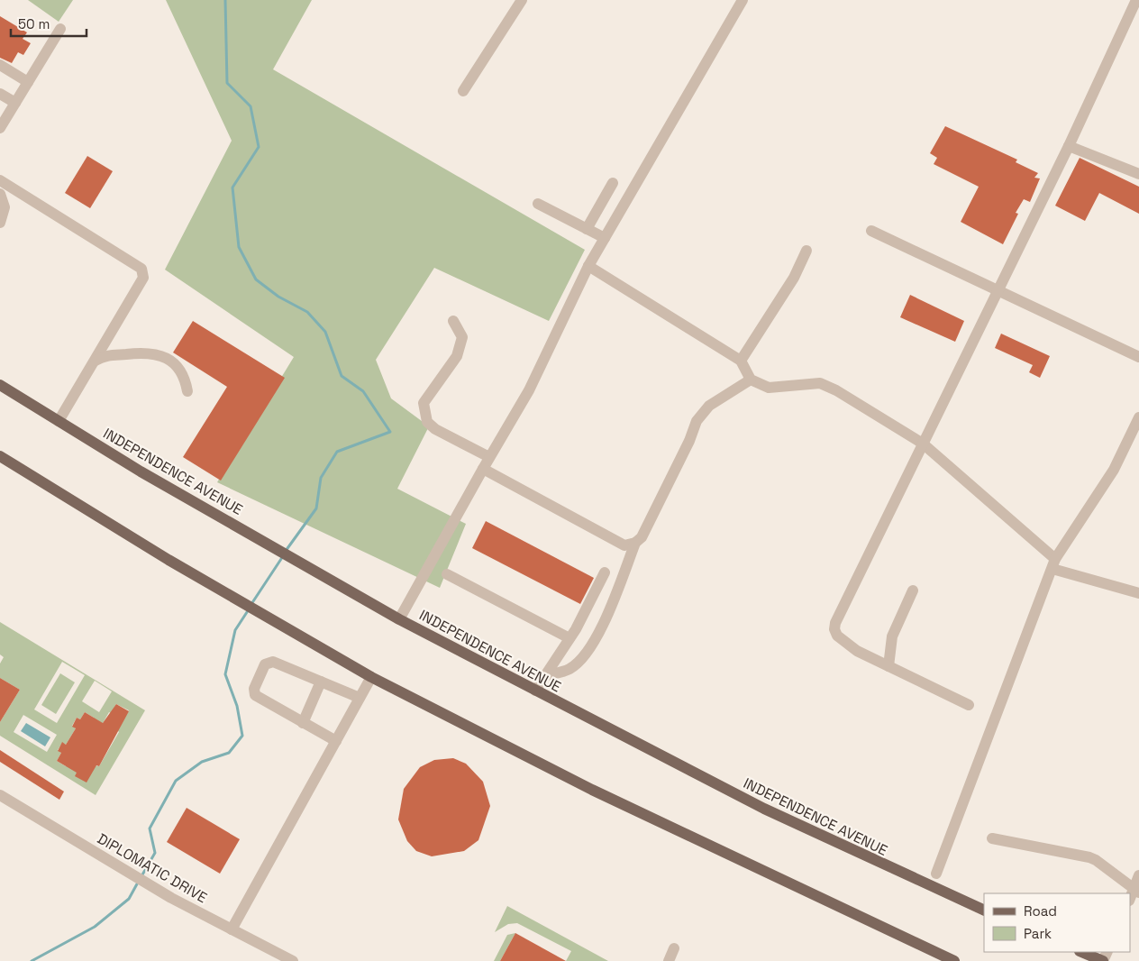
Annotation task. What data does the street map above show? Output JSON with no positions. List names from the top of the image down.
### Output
{
  "streets": {
    "main road": ["INDEPENDENCE AVENUE"],
    "street": ["DIPLOMATIC DRIVE"]
  },
  "legend": ["Road", "Park"],
  "scale_bar": "50 m"
}
